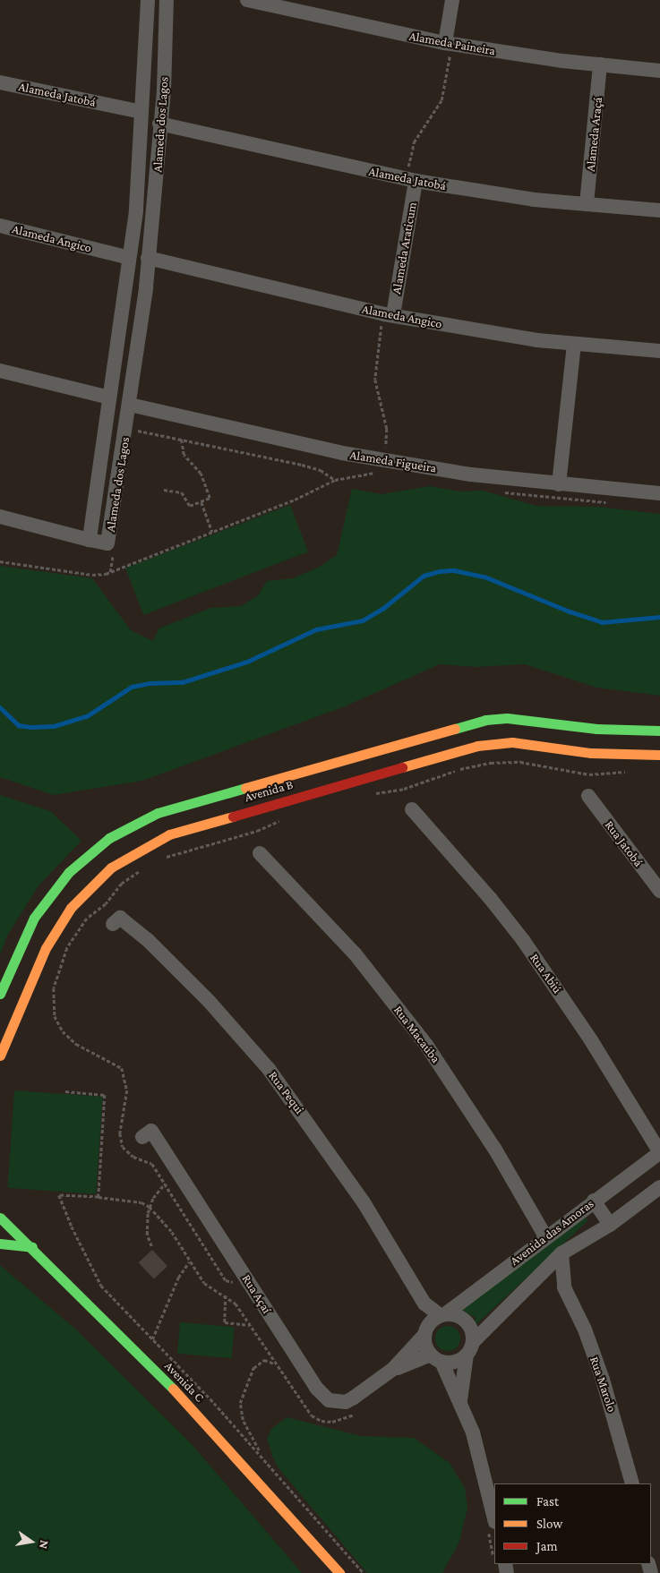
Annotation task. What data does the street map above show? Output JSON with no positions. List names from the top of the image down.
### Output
{
  "streets": {
    "street": [
      "Alameda Paineira",
      "Alameda Jatobá",
      "Alameda dos Lagos",
      "Alameda Araçá",
      "Alameda Angico",
      "Alameda Araticum",
      "Alameda Figueira",
      "Avenida B",
      "Rua Jatobá",
      "Rua Abiú",
      "Rua Macaúba",
      "Rua Pequi",
      "Avenida das Amoras",
      "Rua Açaí",
      "Avenida C",
      "Rua Marolo"
    ]
  },
  "crossings": [
    ["Alameda Paineira", "Alameda Araçá"],
    ["Alameda Jatobá", "Alameda dos Lagos"],
    ["Alameda Jatobá", "Alameda Araçá"],
    ["Alameda Jatobá", "Alameda Araticum"],
    ["Alameda dos Lagos", "Alameda Angico"],
    ["Alameda dos Lagos", "Alameda Figueira"],
    ["Alameda Angico", "Alameda Araticum"],
    ["Rua Abiú", "Avenida das Amoras"],
    ["Rua Macaúba", "Avenida das Amoras"],
    ["Rua Pequi", "Avenida das Amoras"],
    ["Rua Pequi", "Rua Açaí"],
    ["Avenida das Amoras", "Rua Açaí"],
    ["Avenida das Amoras", "Rua Marolo"]
  ],
  "legend": ["Fast", "Slow", "Jam"],
  "north": "right"
}
